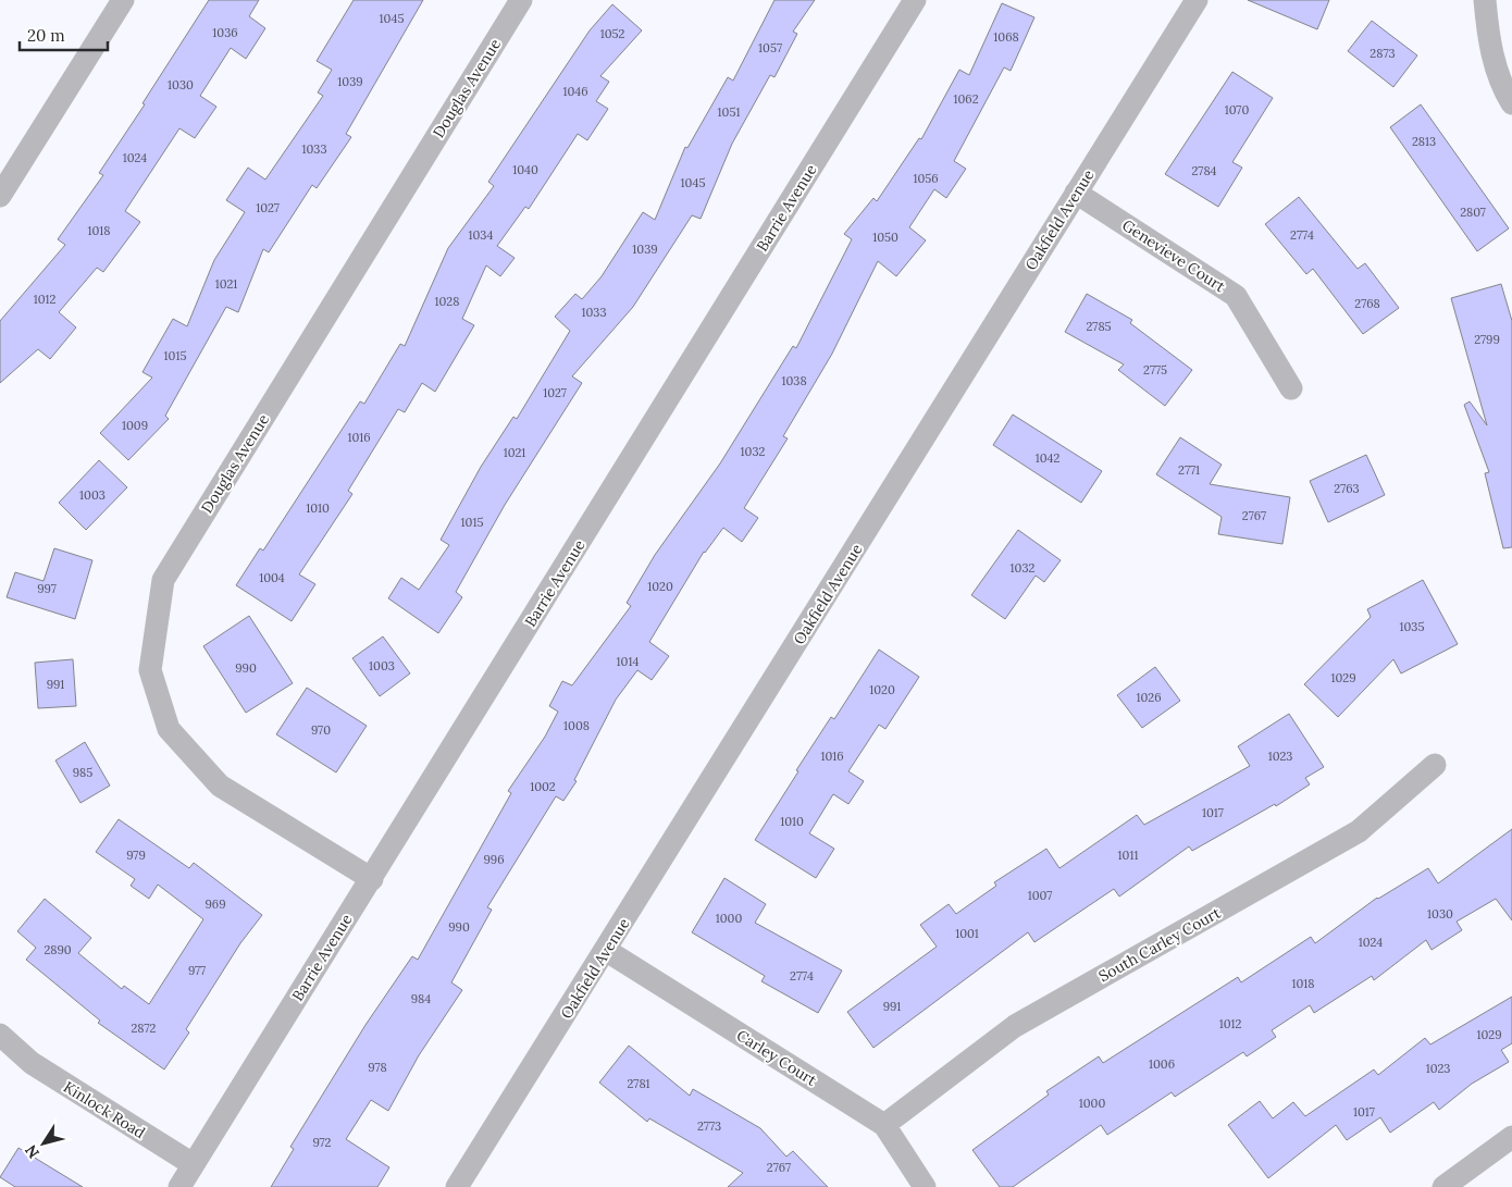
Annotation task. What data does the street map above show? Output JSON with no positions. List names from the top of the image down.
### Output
{
  "streets": {
    "street": [
      "Douglas Avenue",
      "Barrie Avenue",
      "Oakfield Avenue",
      "Genevieve Court",
      "South Carley Court",
      "Carley Court",
      "Kinlock Road"
    ]
  },
  "crossings": [
    ["Douglas Avenue", "Barrie Avenue"],
    ["Barrie Avenue", "Kinlock Road"],
    ["Oakfield Avenue", "Genevieve Court"],
    ["Oakfield Avenue", "Carley Court"],
    ["South Carley Court", "Carley Court"]
  ],
  "house_numbers": [
    "1045",
    "1036",
    "1052",
    "1068",
    "1057",
    "2873",
    "1039",
    "1030",
    "1046",
    "1062",
    "1070",
    "1051",
    "2813",
    "1033",
    "1024",
    "1040",
    "2784",
    "1056",
    "1045",
    "1027",
    "2807",
    "1018",
    "1034",
    "2774",
    "1050",
    "1039",
    "1021",
    "1012",
    "1028",
    "2768",
    "1033",
    "2785",
    "2799",
    "1015",
    "2775",
    "1038",
    "1027",
    "1009",
    "1016",
    "1032",
    "1021",
    "1042",
    "2771",
    "2763",
    "1003",
    "1010",
    "2767",
    "1015",
    "1032",
    "1004",
    "1020",
    "997",
    "1035",
    "1014",
    "1003",
    "990",
    "1029",
    "991",
    "1020",
    "1026",
    "1008",
    "970",
    "1016",
    "1023",
    "985",
    "1002",
    "1017",
    "1010",
    "979",
    "1011",
    "996",
    "1007",
    "969",
    "1030",
    "1000",
    "990",
    "1001",
    "1024",
    "2890",
    "977",
    "2774",
    "1018",
    "984",
    "991",
    "1012",
    "2872",
    "1029",
    "1006",
    "978",
    "1023",
    "2781",
    "1000",
    "1017",
    "2773",
    "972",
    "2767"
  ],
  "scale_bar": "20 m",
  "north": "bottom left"
}
